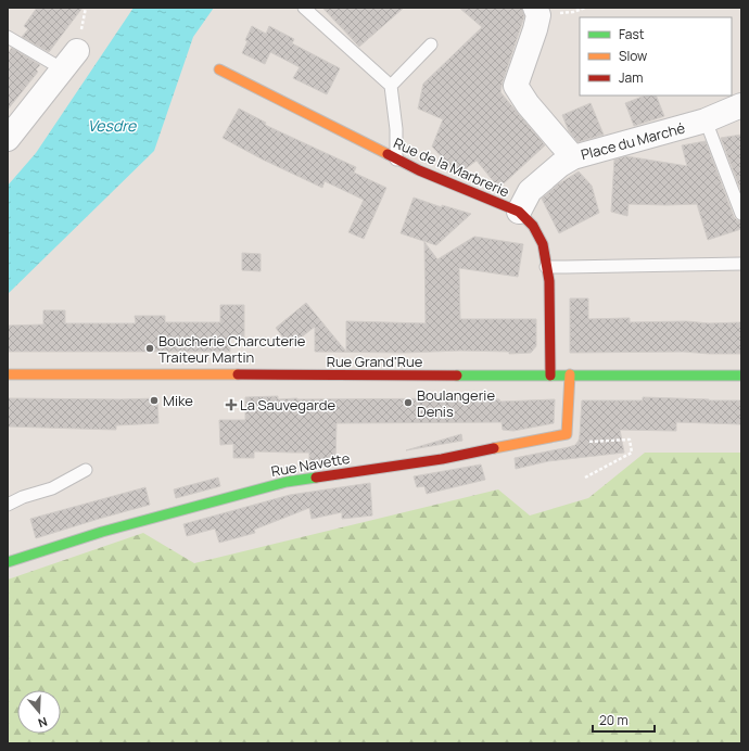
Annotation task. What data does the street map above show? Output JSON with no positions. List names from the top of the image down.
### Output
{
  "streets": {
    "street": [
      "Place du Marché",
      "Rue de la Marbrerie",
      "Rue Grand'Rue",
      "Rue Navette"
    ]
  },
  "crossings": [
    ["Place du Marché", "Rue de la Marbrerie"],
    ["Rue de la Marbrerie", "Rue Grand'Rue"]
  ],
  "water": ["Vesdre"],
  "places": {
    "other": ["Boucherie Charcuterie Traiteur Martin", "Mike", "Boulangerie Denis"],
    "health": ["La Sauvegarde"]
  },
  "legend": ["Fast", "Slow", "Jam"],
  "scale_bar": "20 m",
  "north": "bottom"
}
